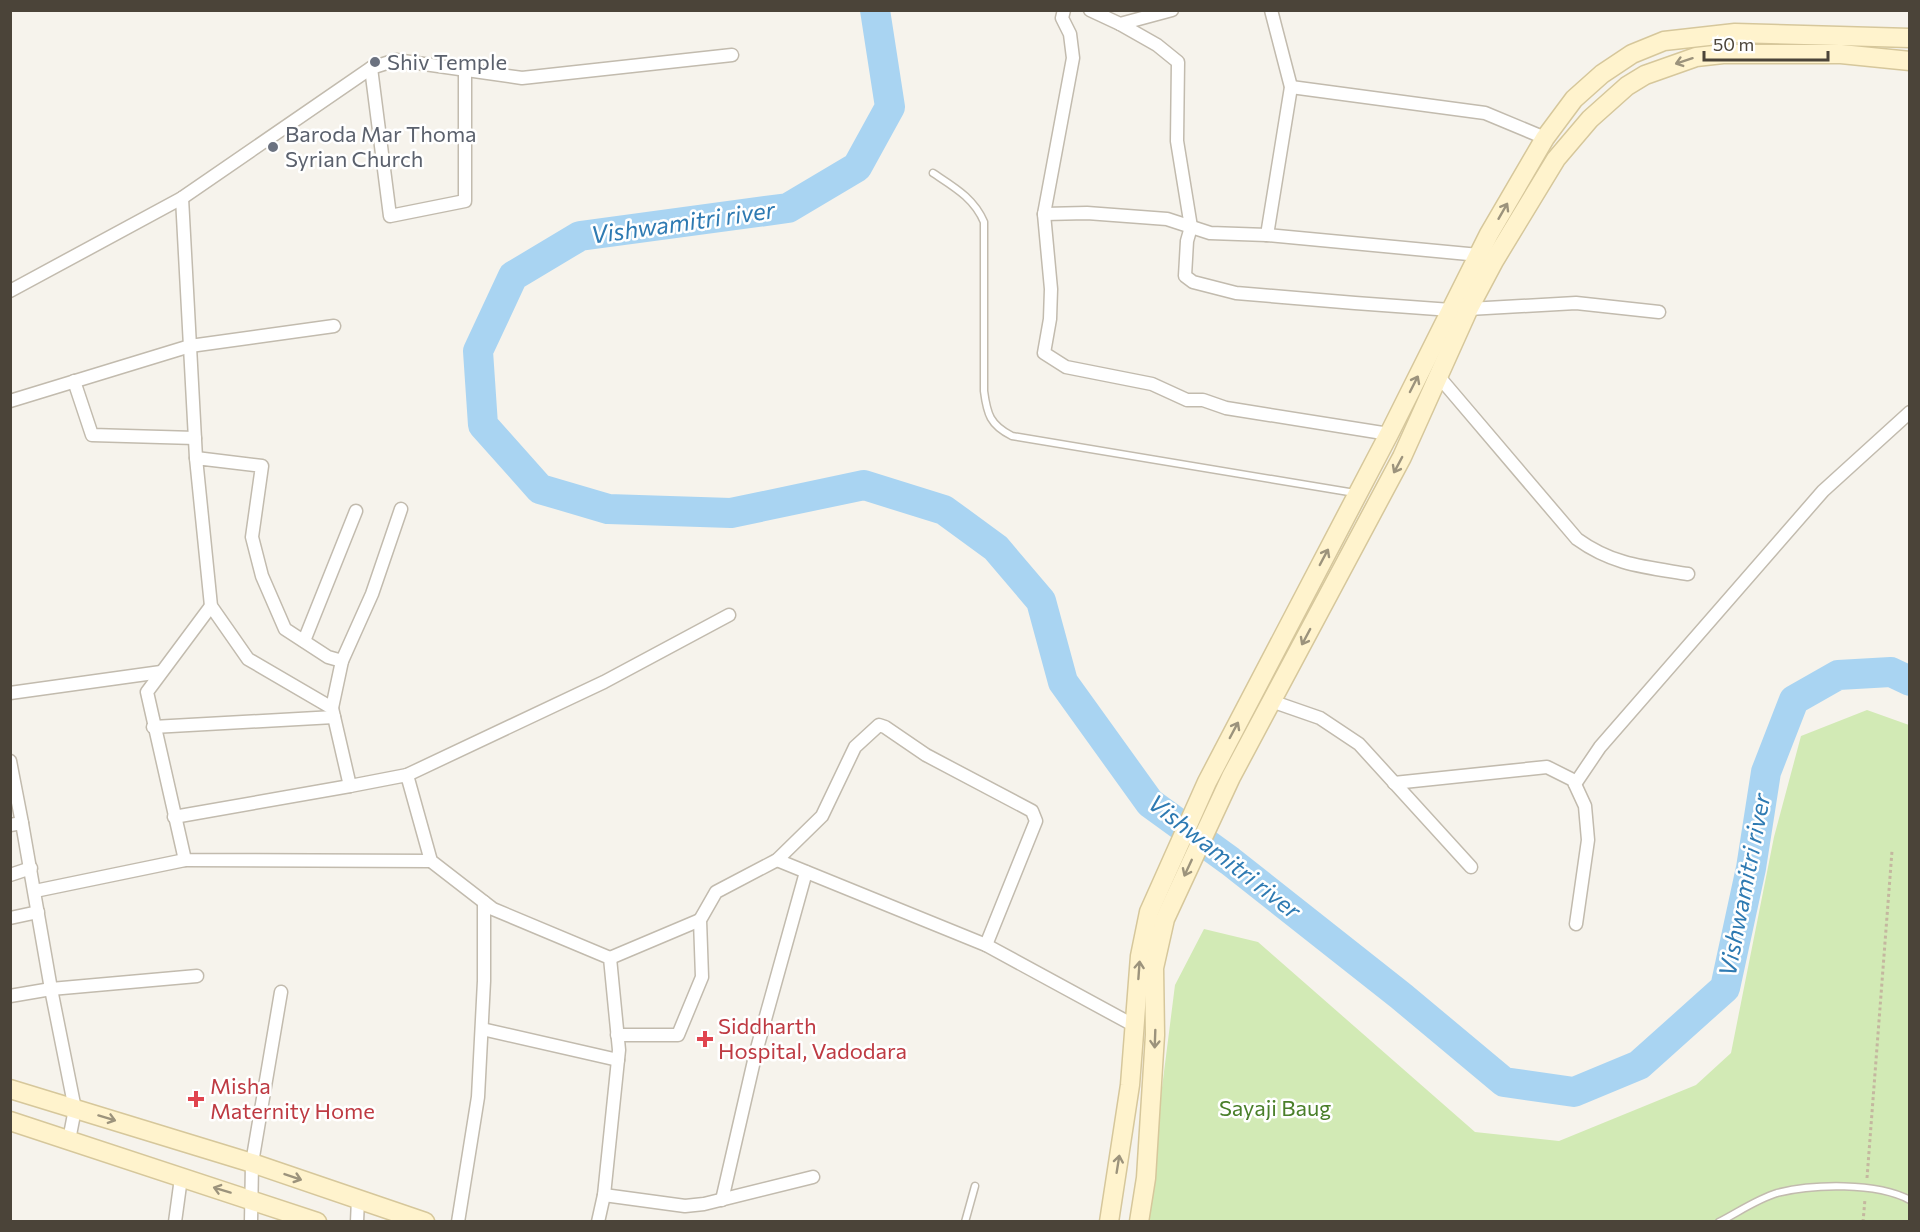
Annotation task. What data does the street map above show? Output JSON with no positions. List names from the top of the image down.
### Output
{
  "water": ["Vishwamitri river"],
  "parks": ["Sayaji Baug"],
  "places": {
    "other": ["Shiv Temple", "Baroda Mar Thoma Syrian Church"],
    "health": ["Siddharth Hospital, Vadodara", "Misha Maternity Home"]
  },
  "scale_bar": "50 m"
}
